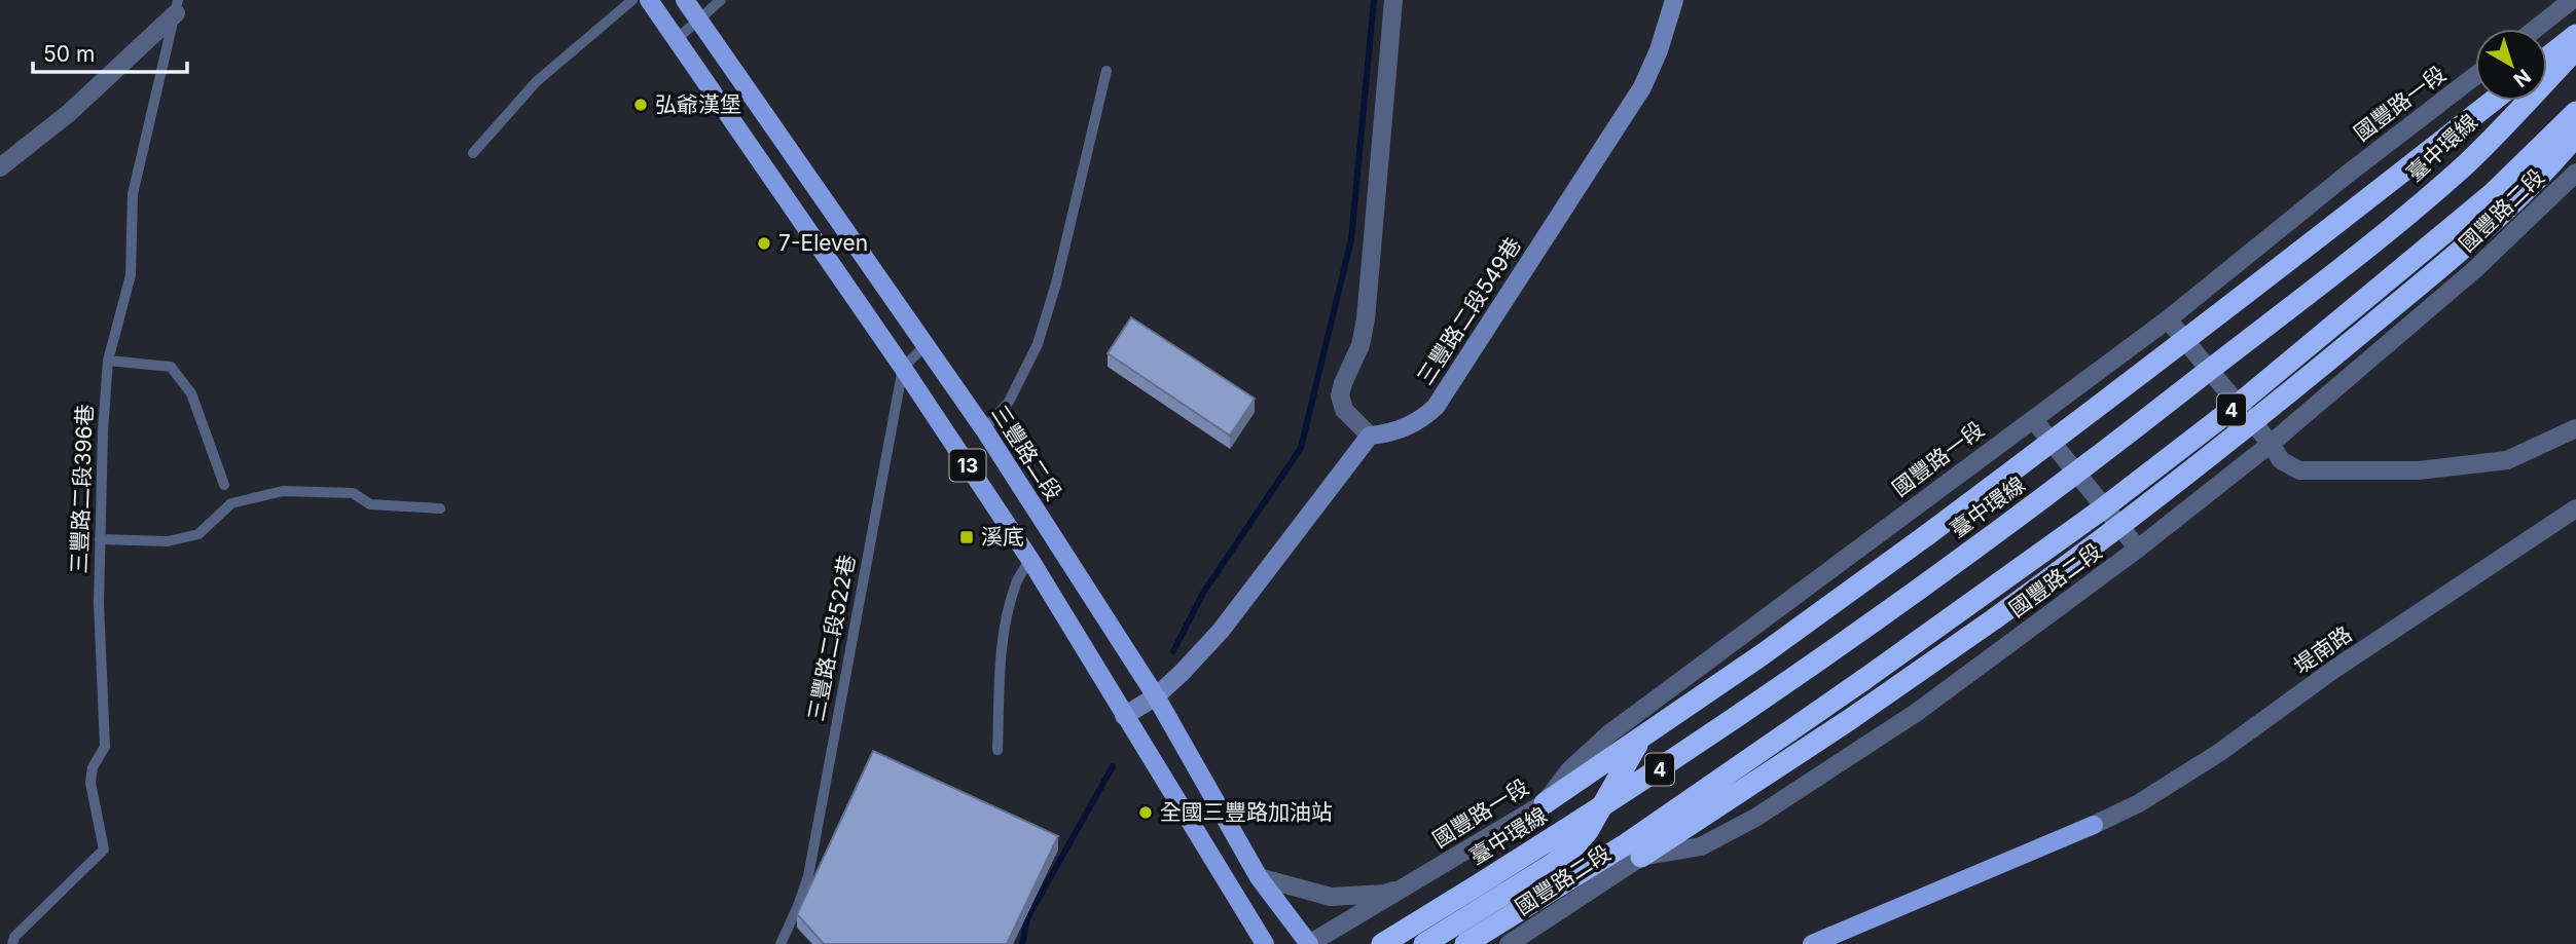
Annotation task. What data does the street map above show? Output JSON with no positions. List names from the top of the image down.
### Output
{
  "streets": {
    "highway": ["臺中環線", "4"],
    "main road": ["三豐路二段", "13"],
    "street": [
      "國豐路一段",
      "國豐路二段",
      "三豐路二段549巷",
      "堤南路"
    ],
    "lane": ["三豐路二段396巷", "三豐路二段522巷"]
  },
  "crossings": [
    ["13", "三豐路二段522巷"]
  ],
  "places": {
    "other": ["弘爺漢堡", "7-Eleven", "全國三豐路加油站"],
    "transit": ["溪底"]
  },
  "scale_bar": "50 m",
  "north": "bottom right"
}
